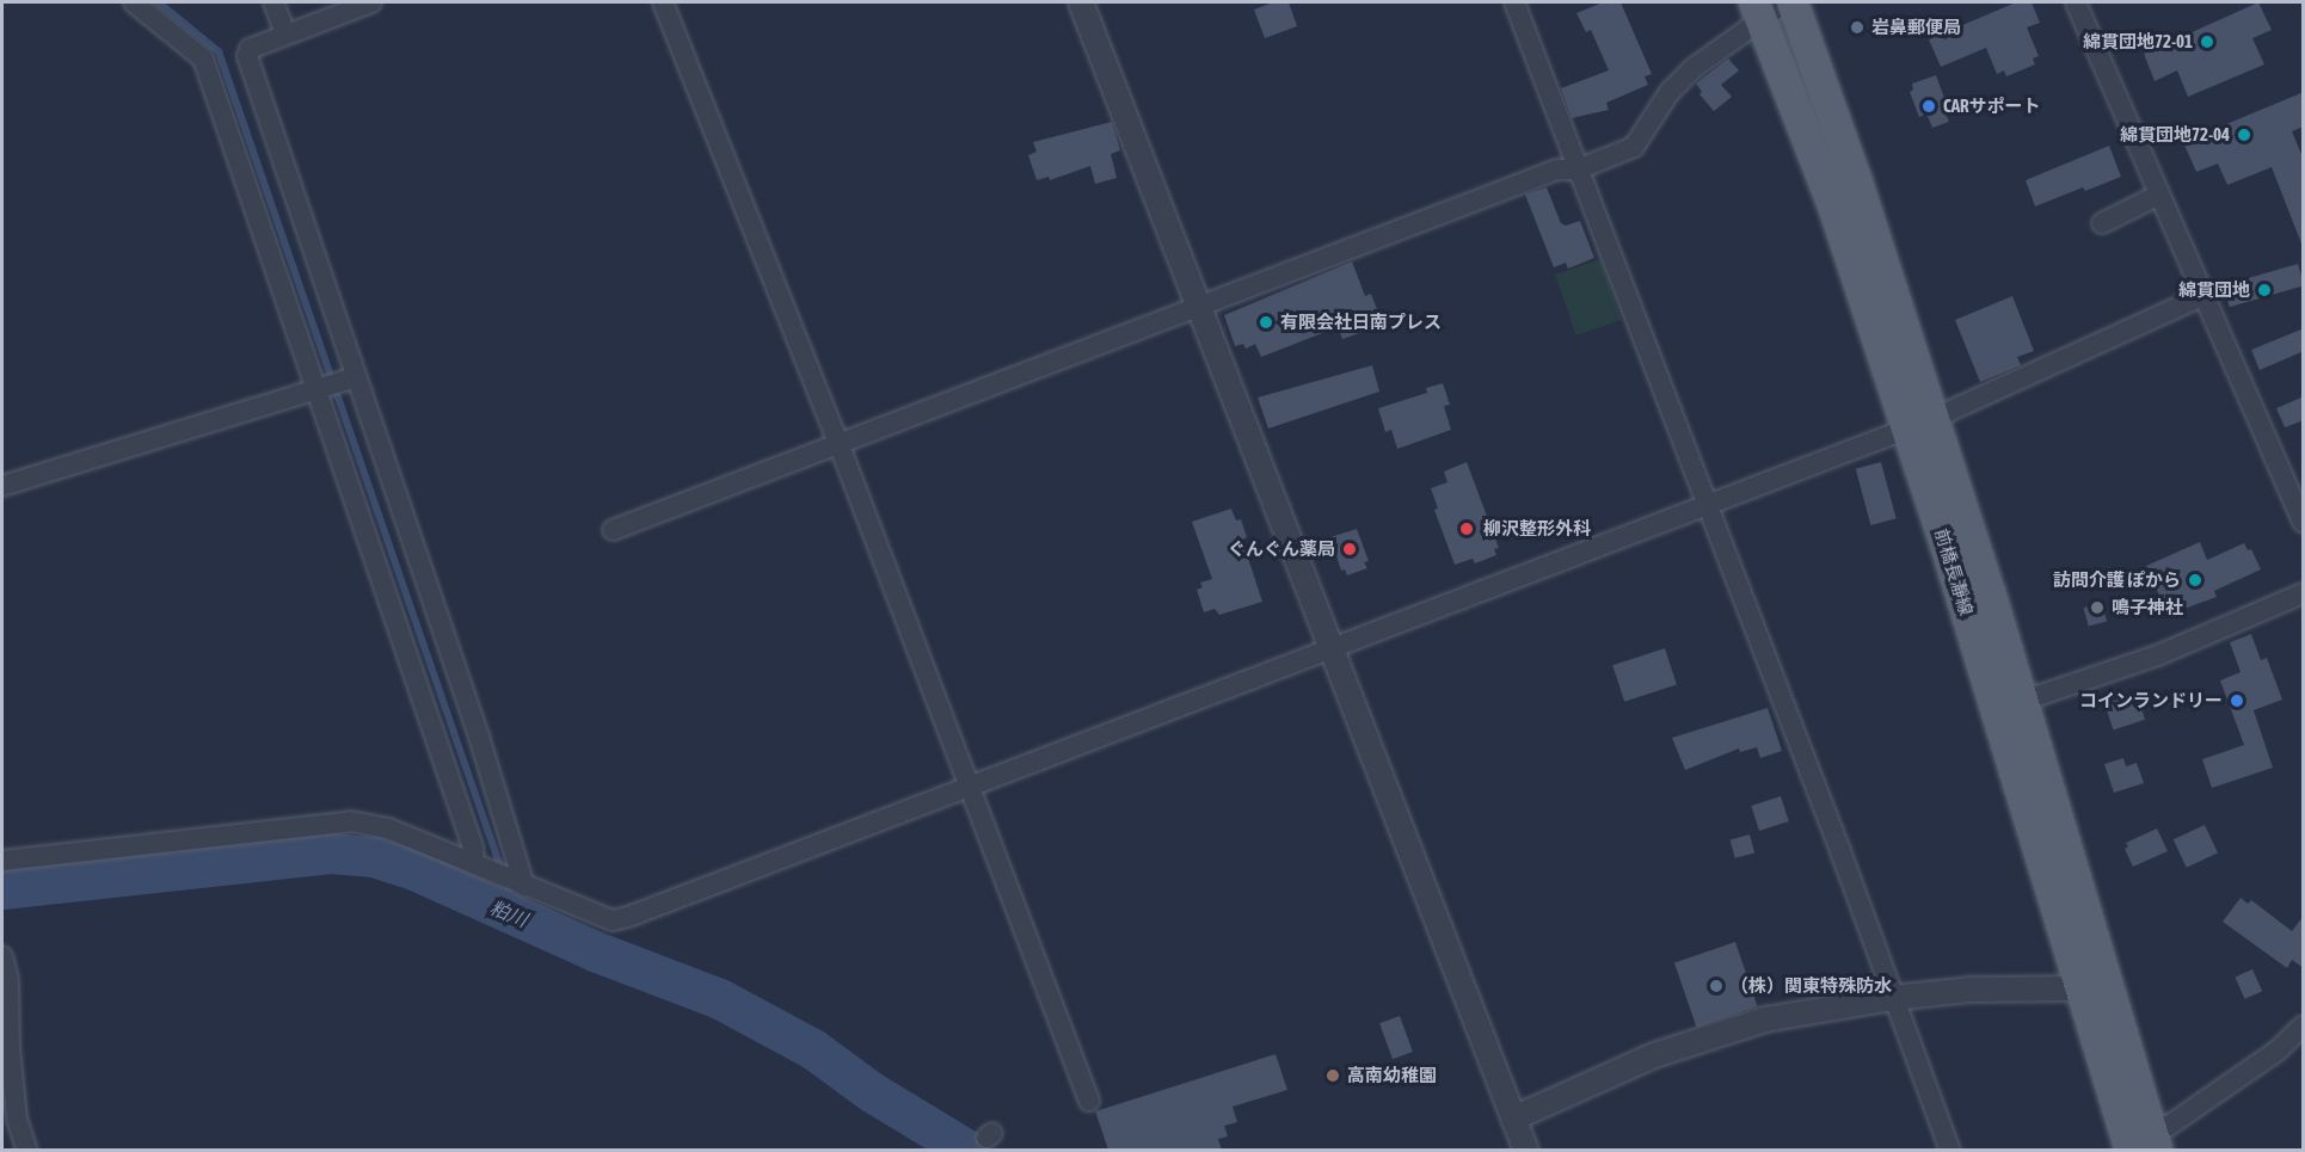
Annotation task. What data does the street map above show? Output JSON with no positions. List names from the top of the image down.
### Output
{
  "streets": {
    "main road": ["前橋長瀞線"]
  },
  "water": ["粕川"],
  "places": [
    "岩鼻郵便局",
    "綿貫団地72-01",
    "CARサポート",
    "綿貫団地72-04",
    "綿貫団地",
    "有限会社日南プレス",
    "柳沢整形外科",
    "ぐんぐん薬局",
    "訪問介護 ぽから",
    "鳴子神社",
    "コインランドリー",
    "（株）関東特殊防水",
    "高南幼稚園"
  ]
}
